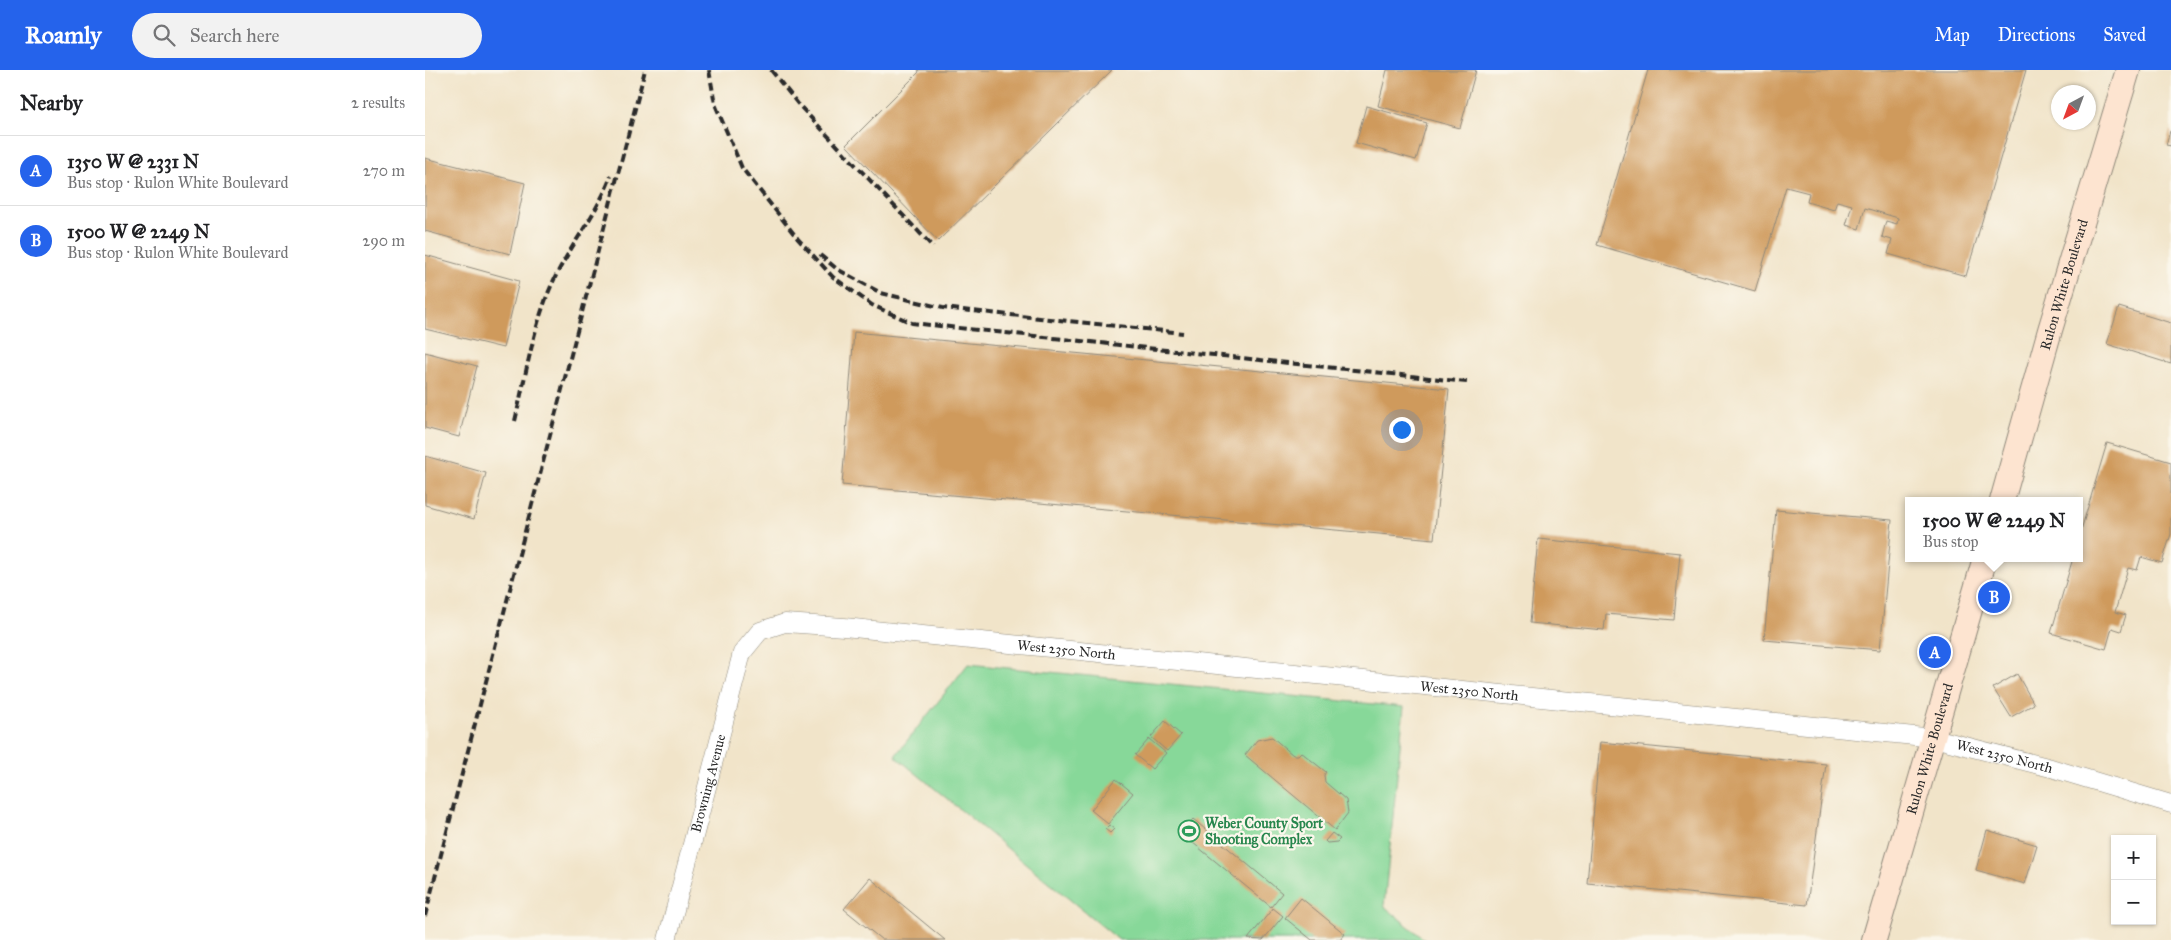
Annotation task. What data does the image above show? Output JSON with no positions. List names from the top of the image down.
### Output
{
  "streets": {
    "street": ["Rulon White Boulevard", "West 2350 North", "Browning Avenue"]
  },
  "crossings": [
    ["Rulon White Boulevard", "West 2350 North"],
    ["West 2350 North", "Browning Avenue"]
  ],
  "places": {
    "sports": ["Weber County Sport Shooting Complex"]
  },
  "north": "bottom left",
  "page": {
    "header": "Roamly",
    "search": "Search here",
    "nav": ["Map", "Directions", "Saved"],
    "heading": ["Nearby", "2 results"],
    "list": [
      {
        "mark": "A",
        "name": "1350 W @ 2331 N",
        "note": "Bus stop · Rulon White Boulevard",
        "value": "270 m"
      },
      {
        "mark": "B",
        "name": "1500 W @ 2249 N",
        "note": "Bus stop · Rulon White Boulevard",
        "value": "290 m"
      }
    ],
    "popup": ["1500 W @ 2249 N", "Bus stop"],
    "pins": ["B", "A"],
    "map_buttons": ["+", "−"]
  }
}
